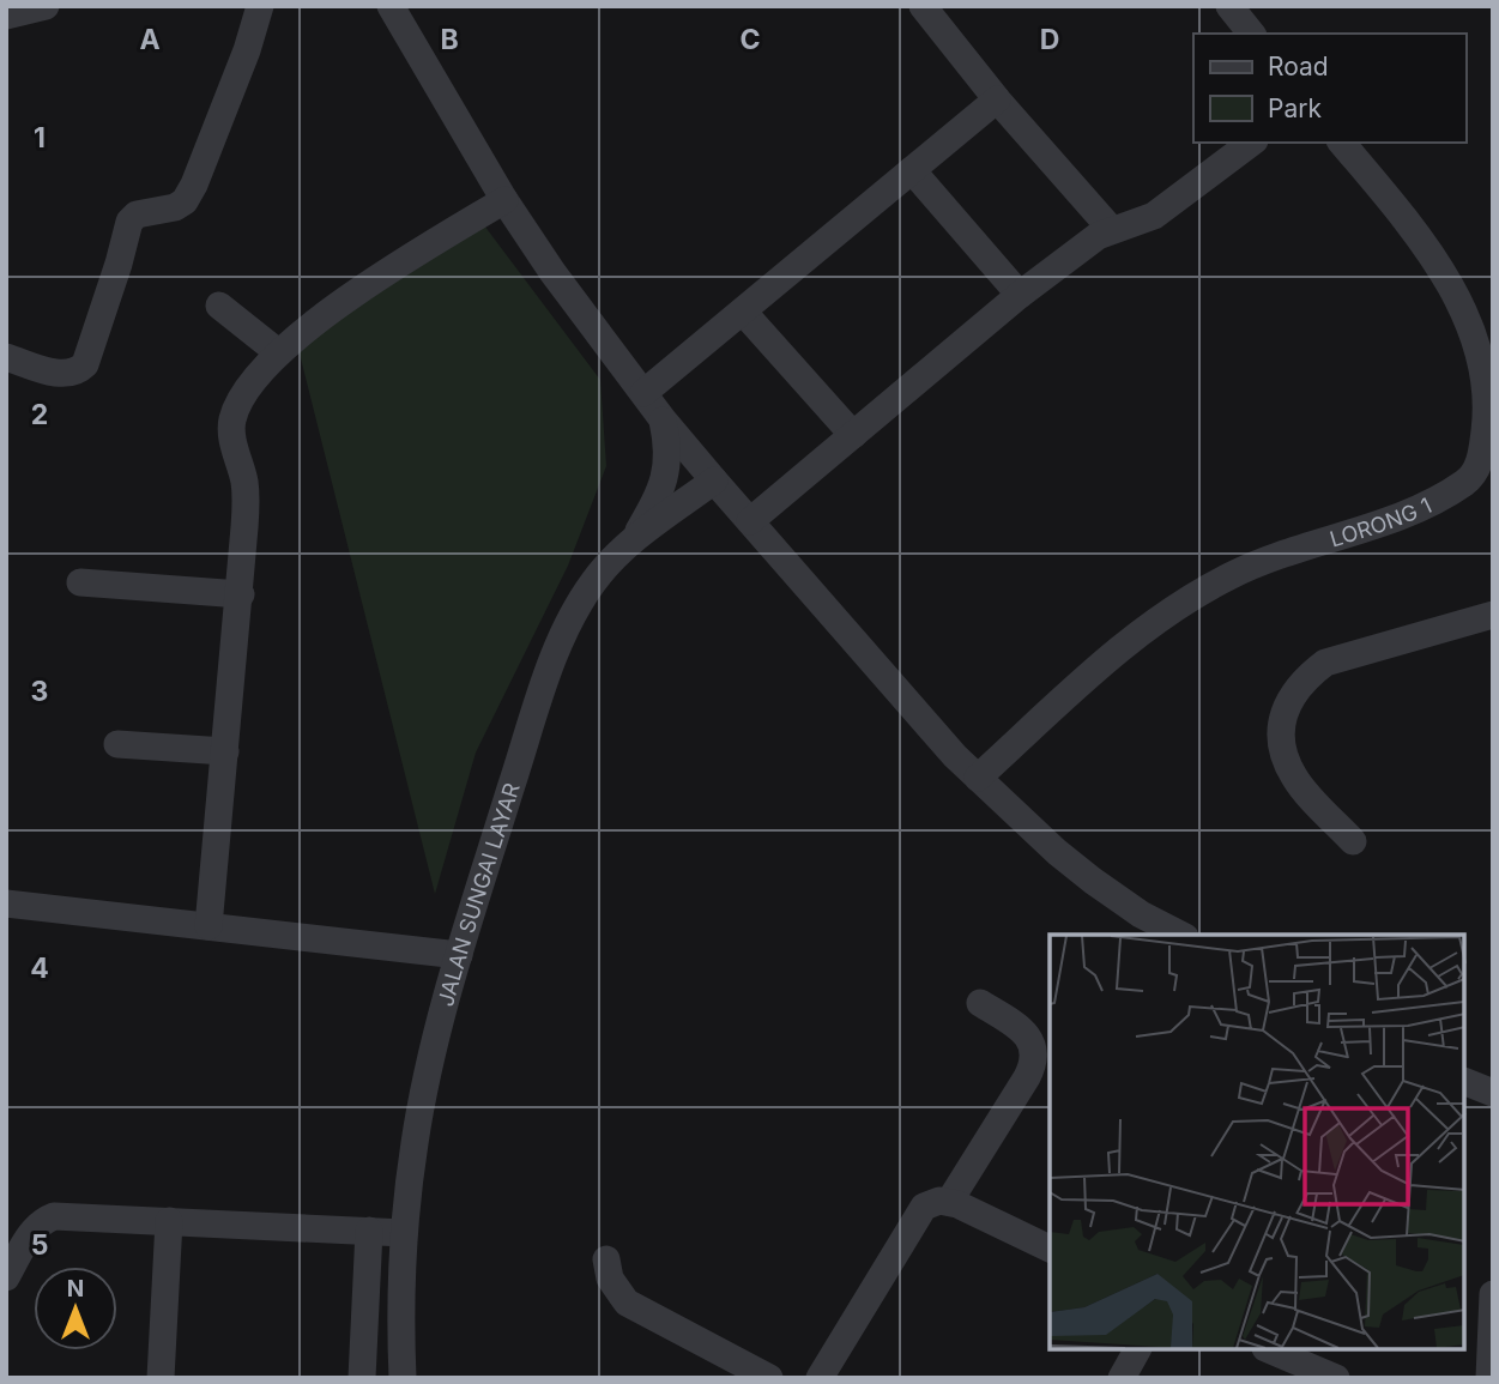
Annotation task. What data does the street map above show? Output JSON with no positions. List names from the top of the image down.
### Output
{
  "streets": {
    "street": ["LORONG 1", "JALAN SUNGAI LAYAR"]
  },
  "legend": ["Road", "Park"],
  "north": "top",
  "grid": {
    "columns": [
      "A",
      "B",
      "C",
      "D"
    ],
    "rows": [
      "1",
      "2",
      "3",
      "4",
      "5"
    ]
  }
}
